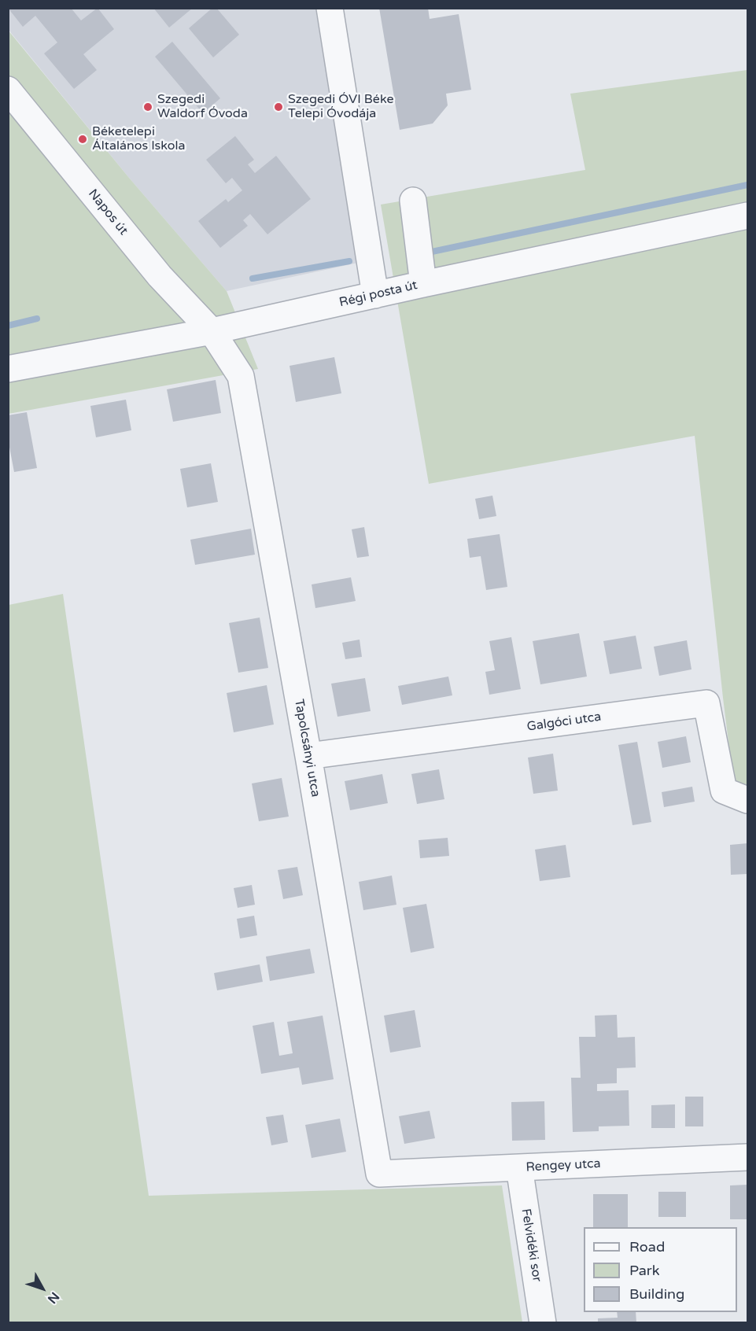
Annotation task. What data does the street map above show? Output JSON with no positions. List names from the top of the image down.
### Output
{
  "streets": {
    "street": [
      "Napos út",
      "Régi posta út",
      "Galgóci utca",
      "Tapolcsányi utca",
      "Rengey utca",
      "Felvidéki sor"
    ]
  },
  "crossings": [
    ["Napos út", "Régi posta út"],
    ["Napos út", "Tapolcsányi utca"],
    ["Régi posta út", "Tapolcsányi utca"],
    ["Galgóci utca", "Tapolcsányi utca"],
    ["Tapolcsányi utca", "Rengey utca"],
    ["Rengey utca", "Felvidéki sor"]
  ],
  "places": ["Szegedi Waldorf Óvoda", "Szegedi ÓVI Béke Telepi Óvodája", "Béketelepi Általános Iskola"],
  "legend": ["Road", "Park", "Building"],
  "north": "bottom right"
}
